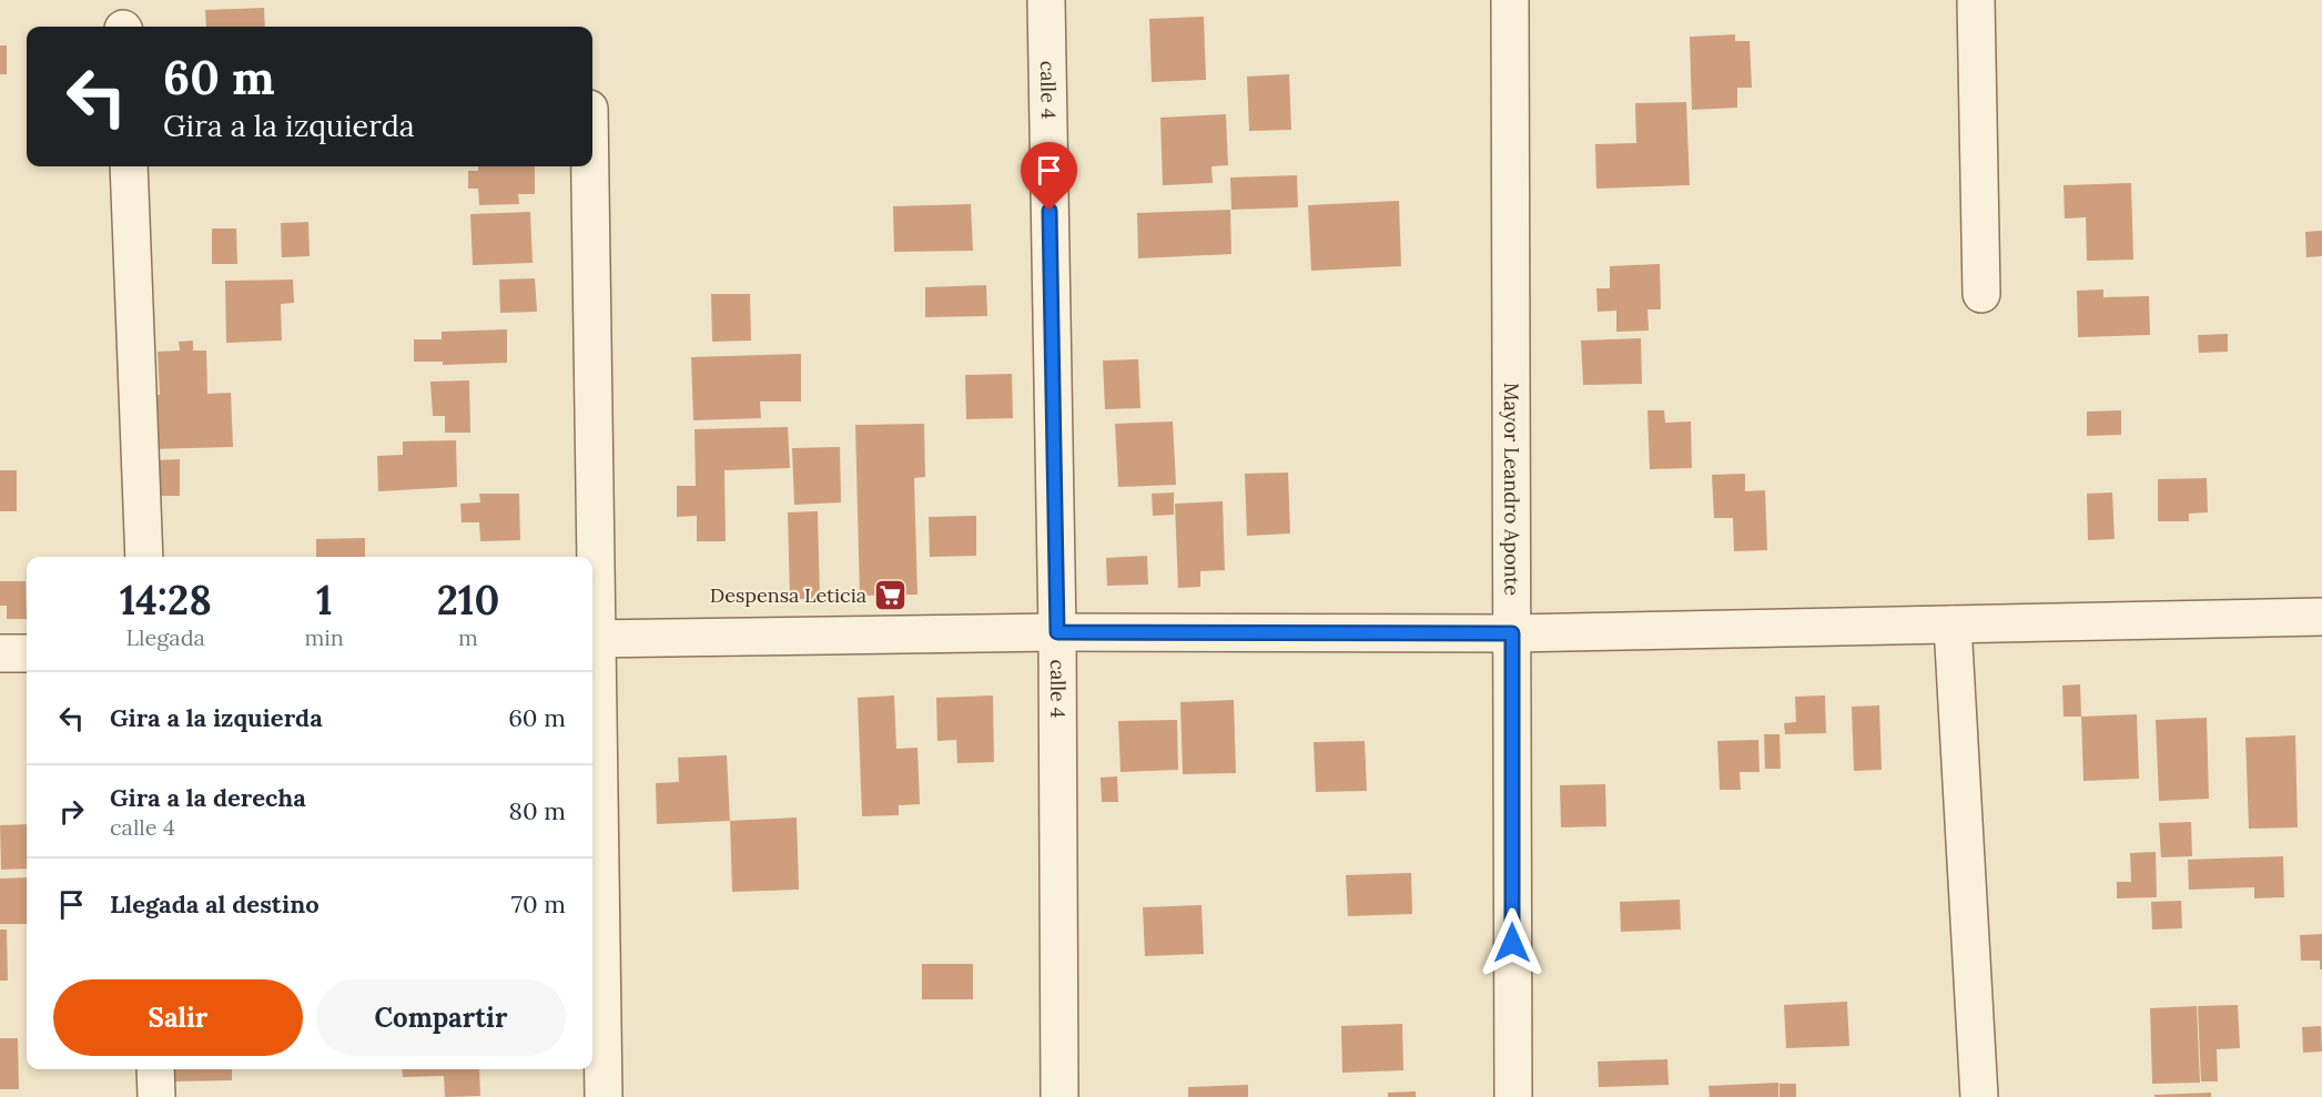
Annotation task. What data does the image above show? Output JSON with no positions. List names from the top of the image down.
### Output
{
  "streets": {
    "street": ["calle 4", "Mayor Leandro Aponte"]
  },
  "places": {
    "supermarket": ["Despensa Leticia"]
  },
  "page": {
    "turn": ["60 m", "Gira a la izquierda"],
    "eta": [
      "14:28",
      "Llegada",
      "1",
      "min",
      "210",
      "m"
    ],
    "list": [
      {
        "name": "Gira a la izquierda",
        "value": "60 m"
      },
      {
        "name": "Gira a la derecha",
        "note": "calle 4",
        "value": "80 m"
      },
      {
        "name": "Llegada al destino",
        "value": "70 m"
      }
    ],
    "buttons": ["Salir", "Compartir"]
  }
}
